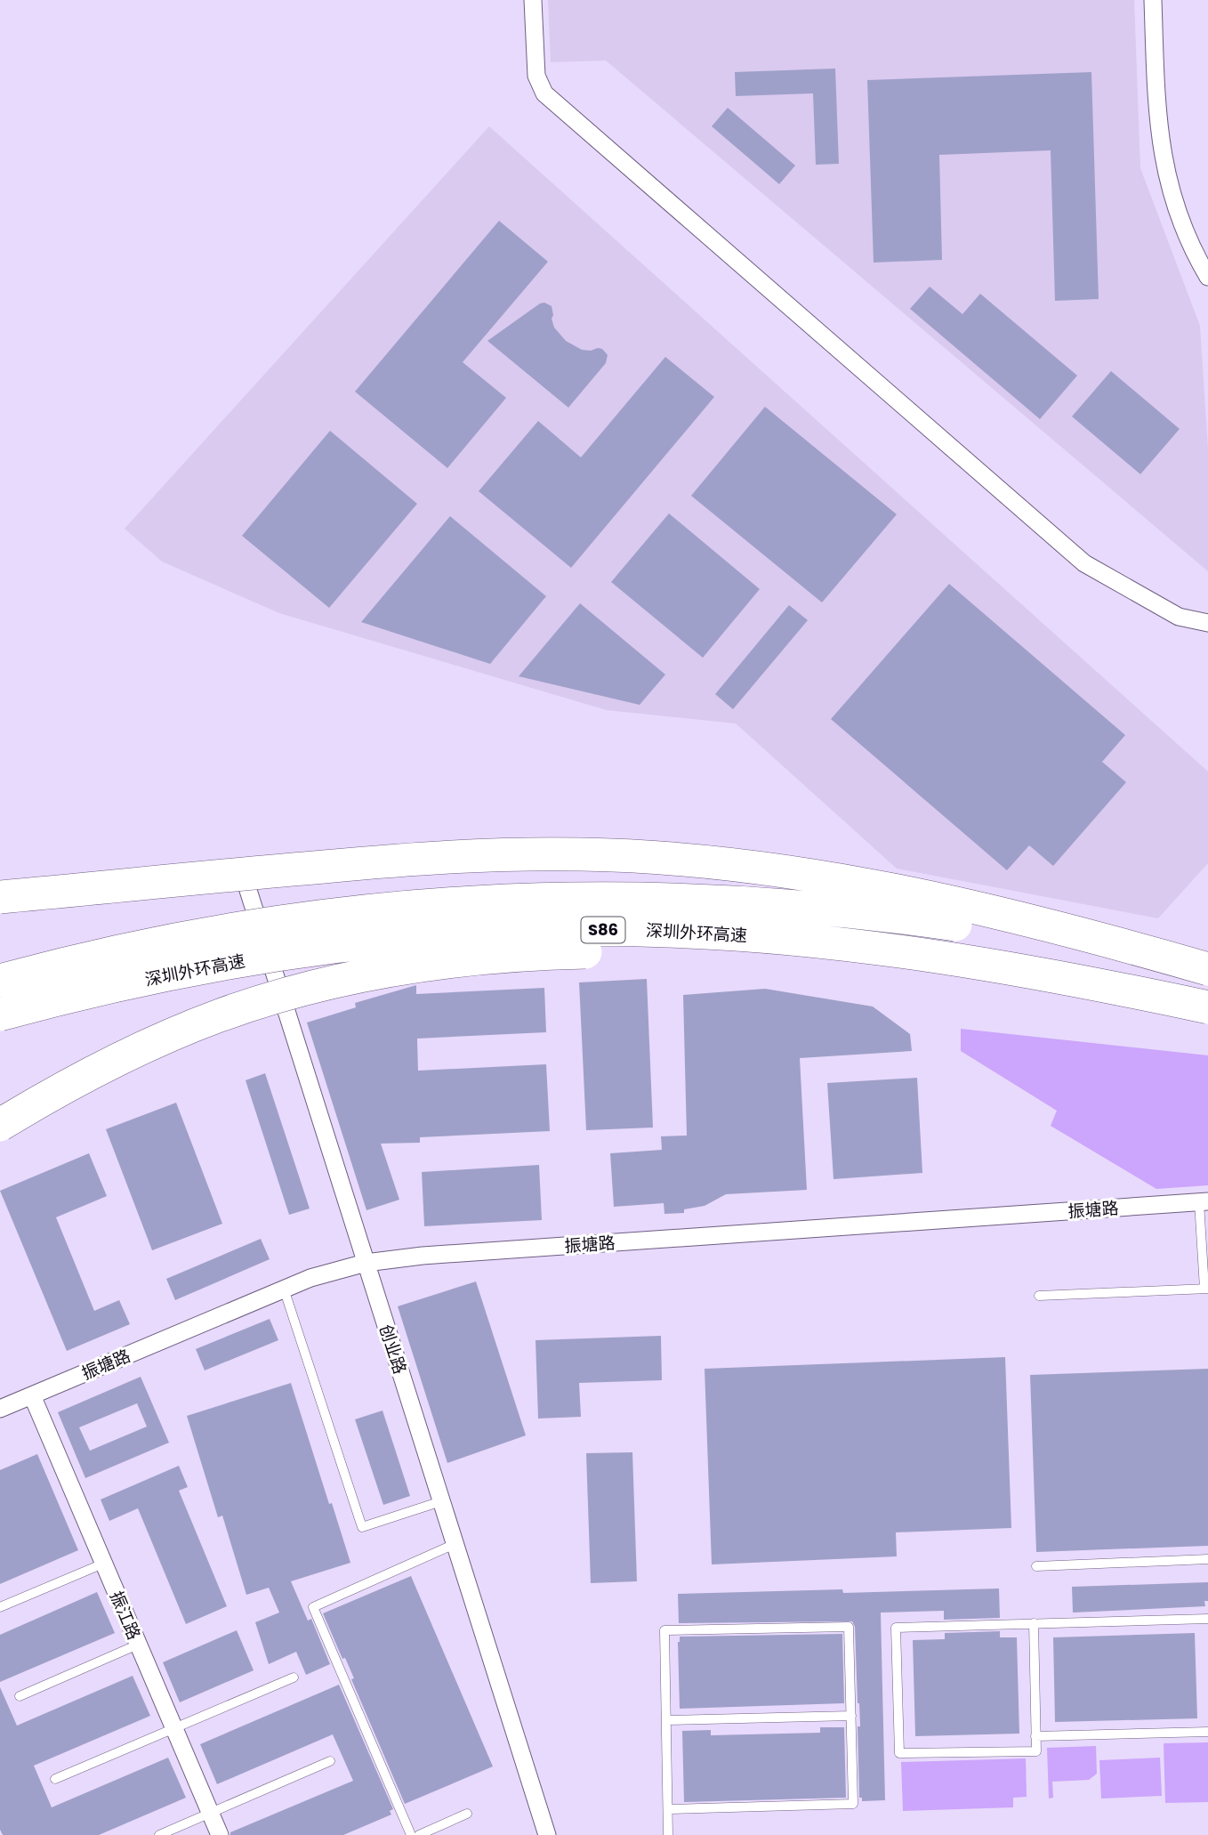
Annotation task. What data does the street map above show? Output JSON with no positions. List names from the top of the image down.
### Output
{
  "streets": {
    "highway": ["S86", "深圳外环高速"],
    "street": ["振塘路", "创业路", "振江路"]
  },
  "crossings": [
    ["振塘路", "创业路"],
    ["振塘路", "振江路"]
  ]
}
